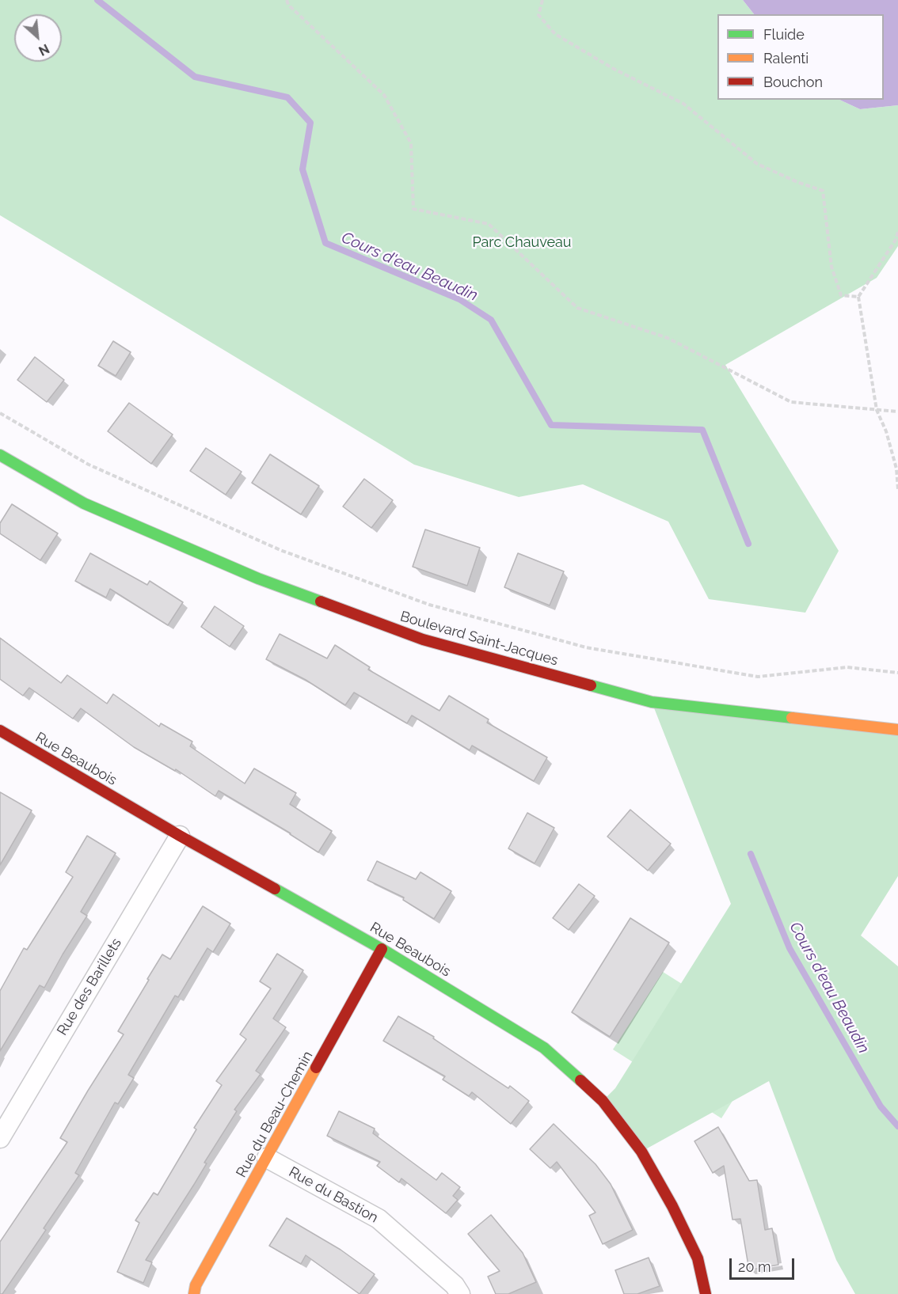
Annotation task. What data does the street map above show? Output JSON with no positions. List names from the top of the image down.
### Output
{
  "streets": {
    "street": [
      "Boulevard Saint-Jacques",
      "Rue Beaubois",
      "Rue des Barillets",
      "Rue du Beau-Chemin",
      "Rue du Bastion"
    ]
  },
  "crossings": [
    ["Rue Beaubois", "Rue des Barillets"],
    ["Rue Beaubois", "Rue du Beau-Chemin"],
    ["Rue du Beau-Chemin", "Rue du Bastion"]
  ],
  "water": ["Cours d'eau Beaudin"],
  "parks": ["Parc Chauveau"],
  "legend": ["Fluide", "Ralenti", "Bouchon"],
  "scale_bar": "20 m",
  "north": "bottom right"
}
